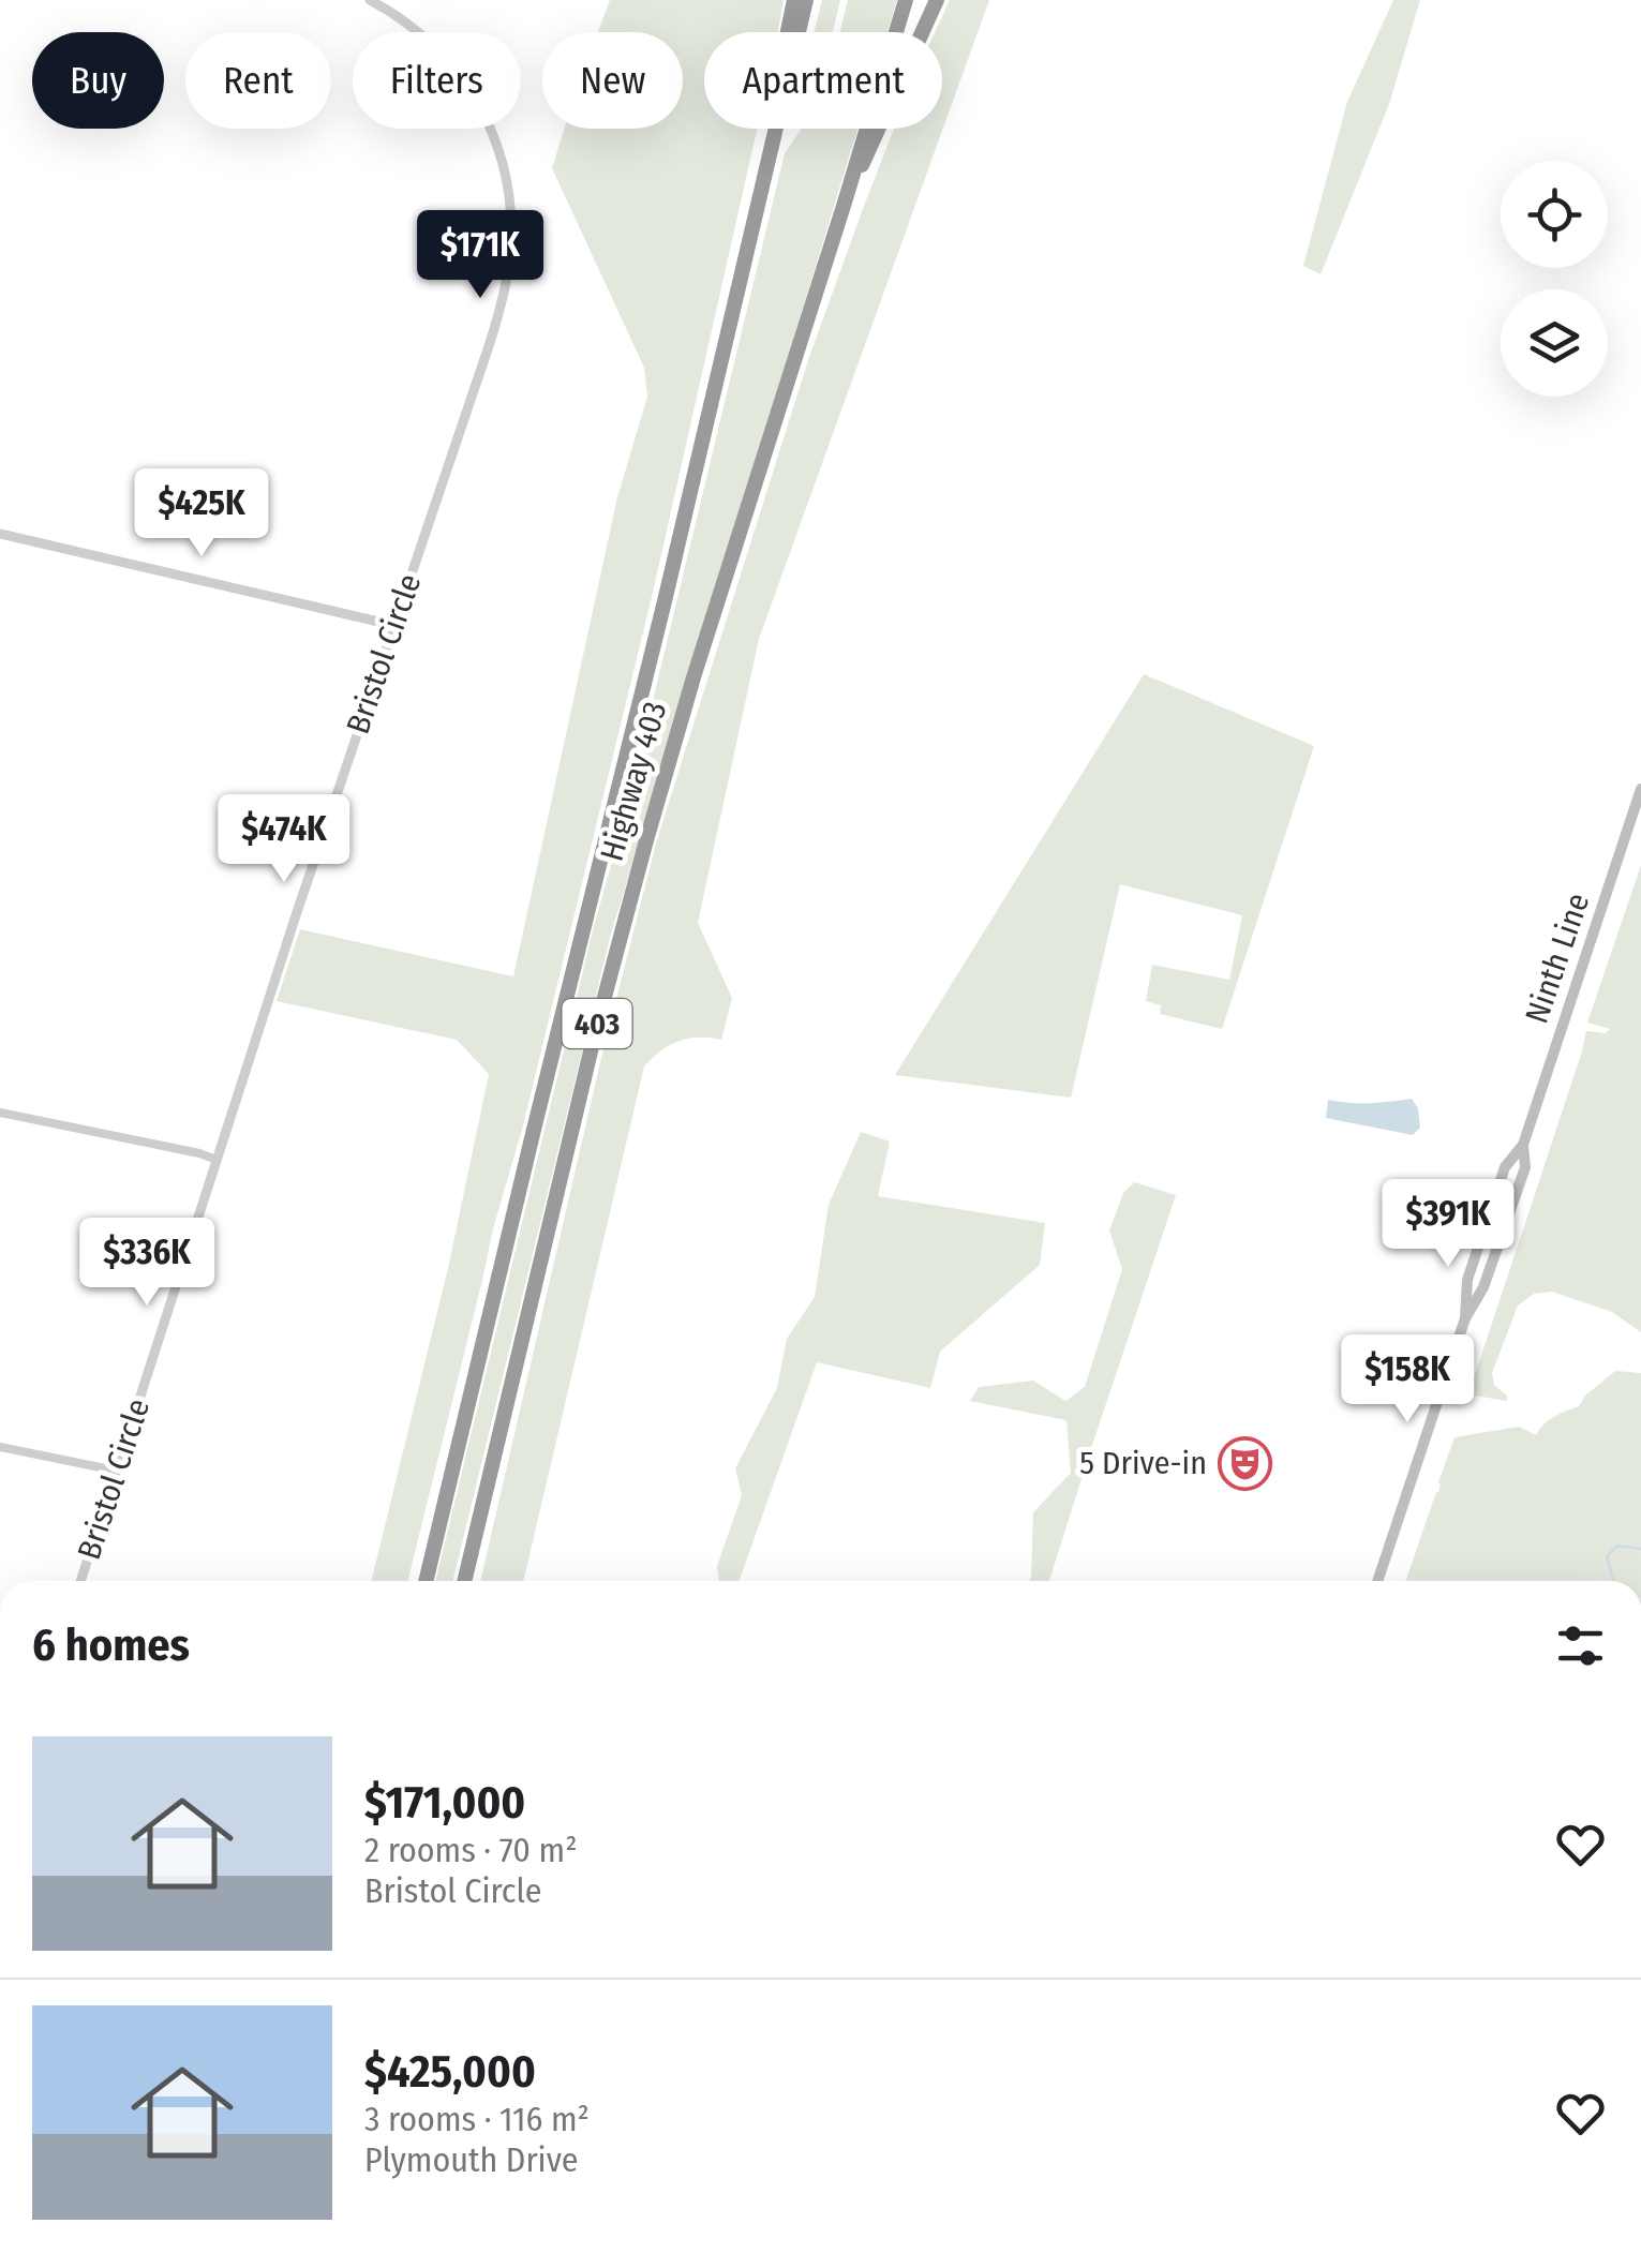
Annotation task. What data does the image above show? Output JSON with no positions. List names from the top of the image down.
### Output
{
  "streets": {
    "highway": ["Highway 403", "403"],
    "main road": ["Ninth Line"],
    "street": ["Bristol Circle"]
  },
  "places": {
    "theatre": ["5 Drive-in"]
  },
  "page": {
    "chip": [
      "Buy",
      "Rent",
      "Filters",
      "New",
      "Apartment"
    ],
    "price": [
      "$171K",
      "$425K",
      "$474K",
      "$391K",
      "$336K",
      "$158K"
    ],
    "heading": "6 homes",
    "list": [
      {
        "name": "$171,000",
        "note": "2 rooms · 70 m² · Bristol Circle"
      },
      {
        "name": "$425,000",
        "note": "3 rooms · 116 m² · Plymouth Drive"
      }
    ]
  }
}
